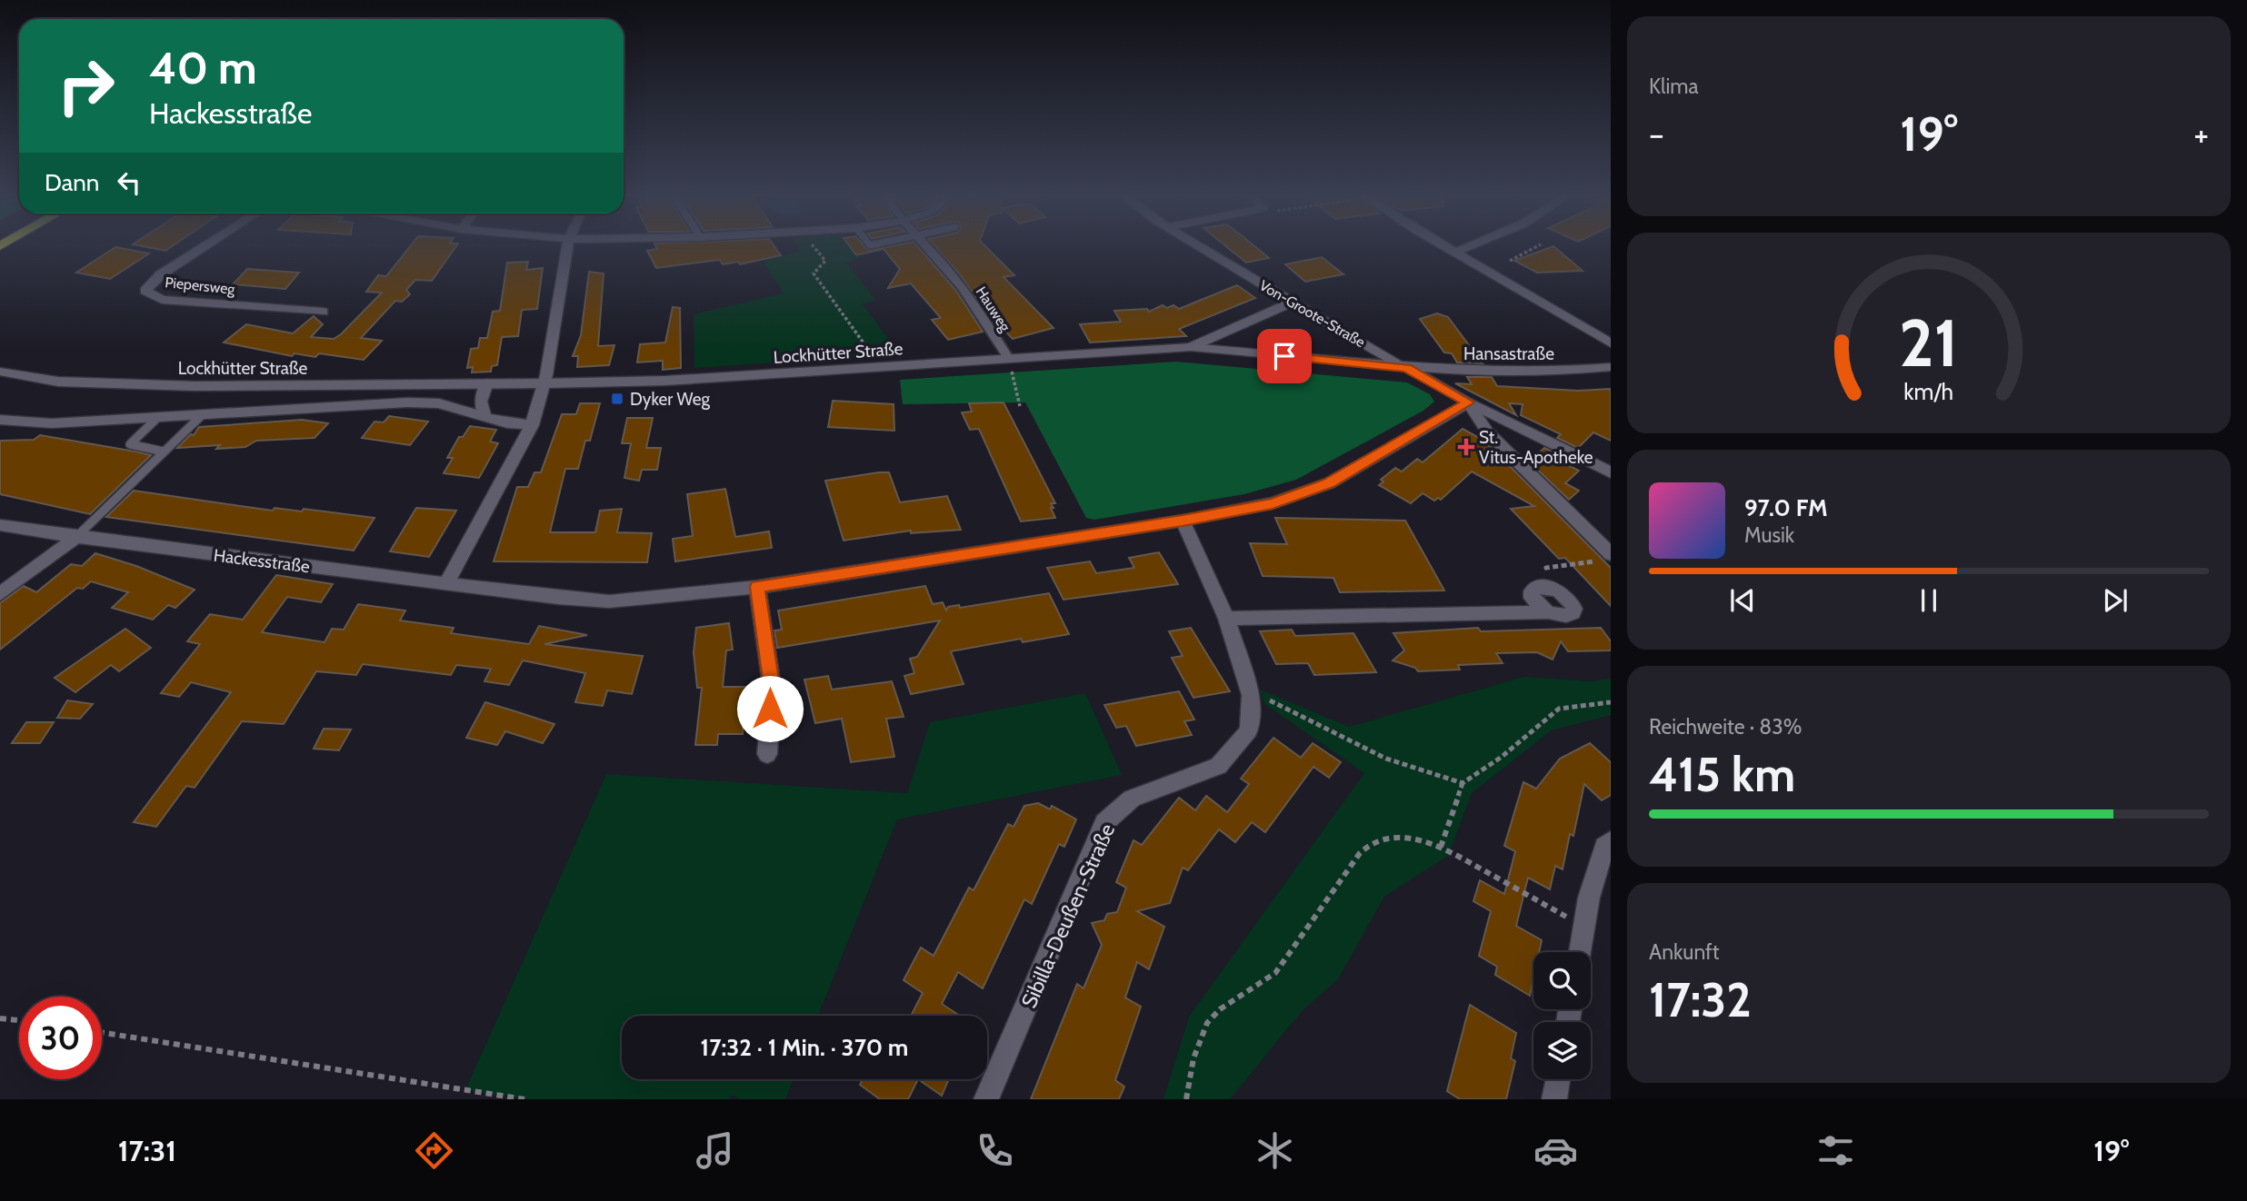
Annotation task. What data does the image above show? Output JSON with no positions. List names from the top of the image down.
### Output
{
  "streets": {
    "street": [
      "Piepersweg",
      "Hauweg",
      "Von-Groote-Straße",
      "Lockhütter Straße",
      "Hansastraße",
      "Hackesstraße",
      "Sibilla-Deußen-Straße"
    ]
  },
  "crossings": [
    ["Hauweg", "Lockhütter Straße"],
    ["Von-Groote-Straße", "Lockhütter Straße"],
    ["Von-Groote-Straße", "Hansastraße"],
    ["Von-Groote-Straße", "Hackesstraße"],
    ["Lockhütter Straße", "Hansastraße"],
    ["Hackesstraße", "Sibilla-Deußen-Straße"]
  ],
  "places": {
    "transit": ["Dyker Weg"],
    "health": ["St. Vitus-Apotheke"]
  },
  "page": {
    "tile": [
      "Klima",
      ["Reichweite · 83%", "415 km"],
      ["Ankunft", "17:32"]
    ],
    "turn": ["40 m", "Hackesstraße"],
    "heat": ["−", "19°", "+"],
    "then": "Dann",
    "song": ["97.0 FM", "Musik"],
    "limit": "30",
    "trip": "17:32 · 1 Min. · 370 m",
    "tabs": ["17:31", "19°"],
    "gauge": ["21", "km/h"]
  }
}
